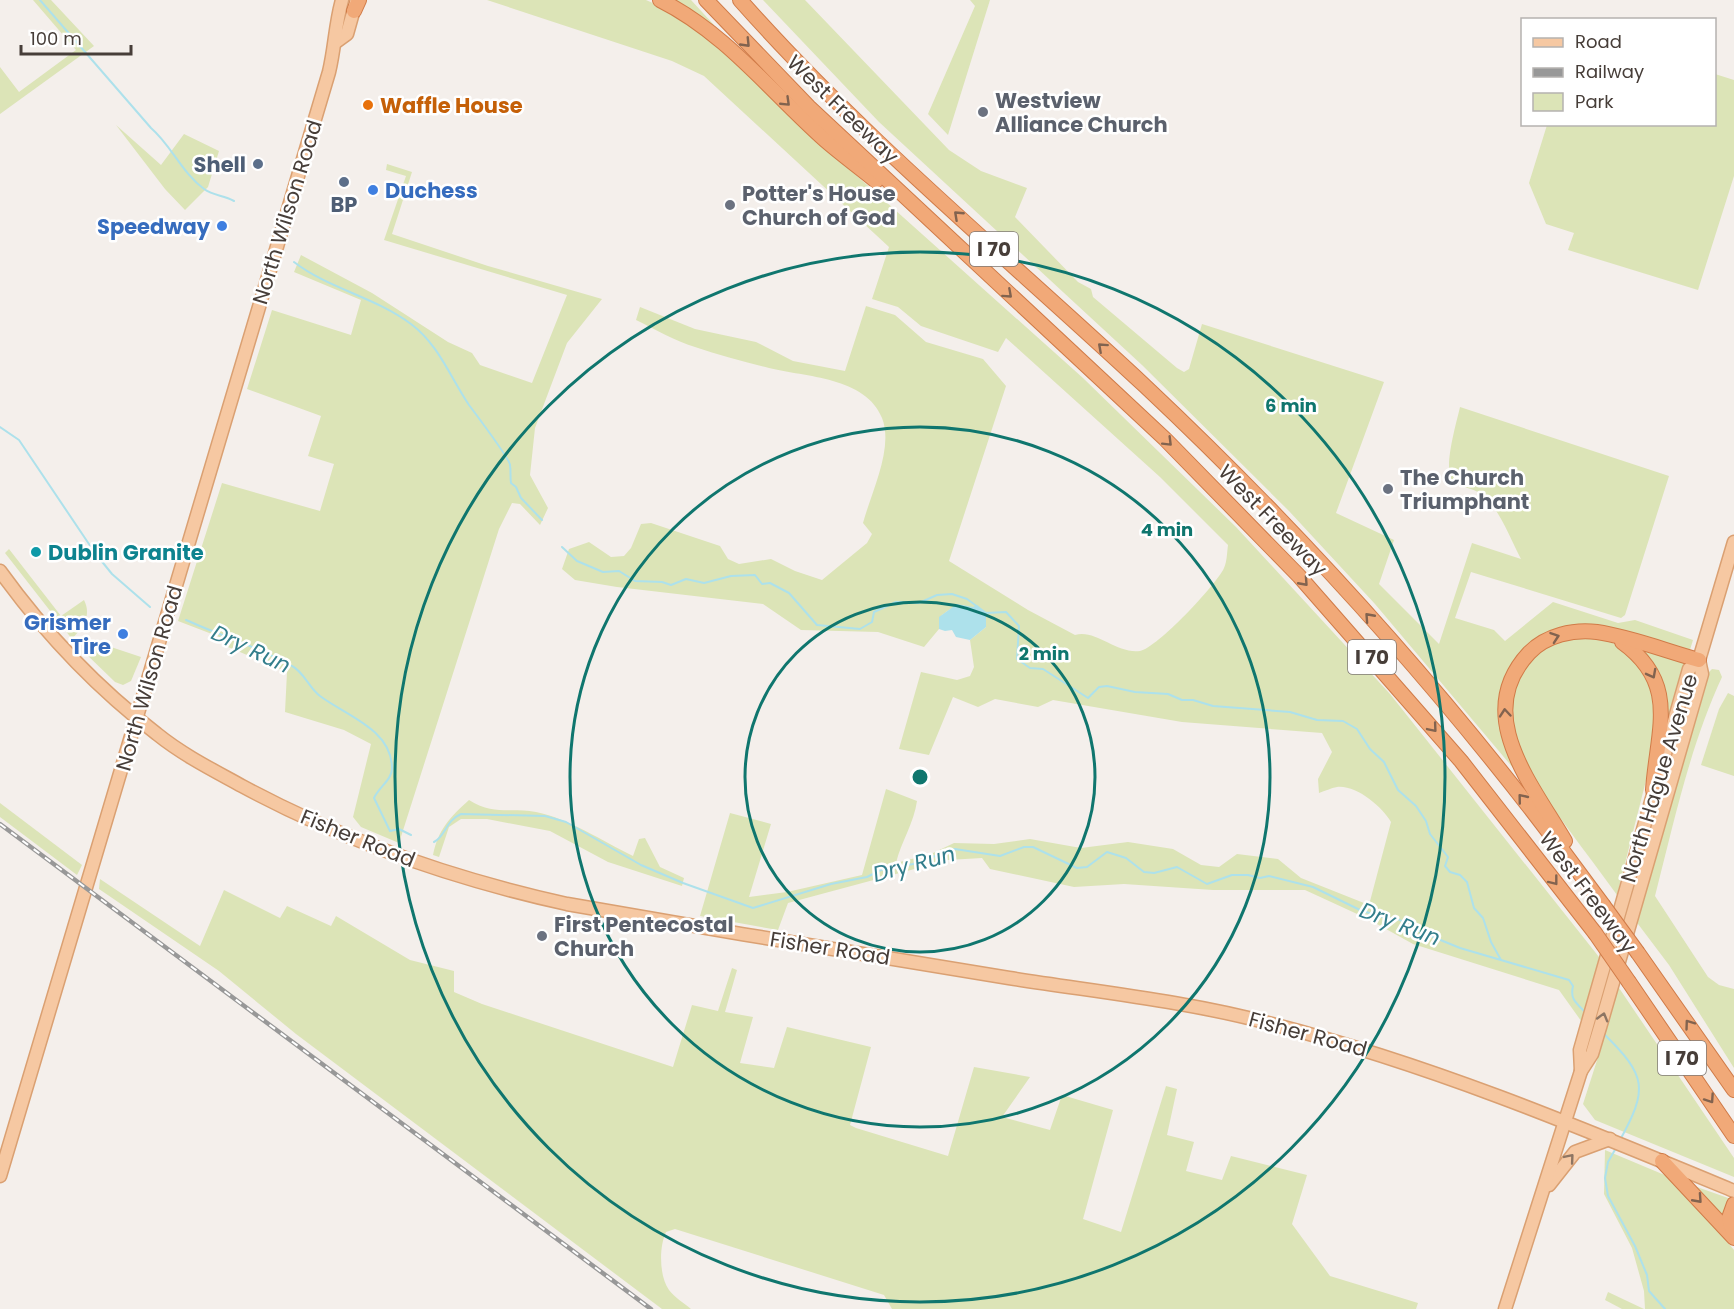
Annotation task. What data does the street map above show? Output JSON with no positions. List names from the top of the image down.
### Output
{
  "streets": {
    "highway": ["West Freeway", "I 70"],
    "main road": ["North Wilson Road", "North Hague Avenue", "Fisher Road"]
  },
  "crossings": [
    ["North Wilson Road", "Fisher Road"],
    ["North Hague Avenue", "Fisher Road"]
  ],
  "water": ["Dry Run"],
  "places": [
    "Waffle House",
    "Westview Alliance Church",
    "Shell",
    "BP",
    "Duchess",
    "Potter's House Church of God",
    "Speedway",
    "The Church Triumphant",
    "Dublin Granite",
    "Grismer Tire",
    "First Pentecostal Church"
  ],
  "legend": ["Road", "Railway", "Park"],
  "scale_bar": "100 m",
  "rings": ["6 min", "4 min", "2 min"]
}
